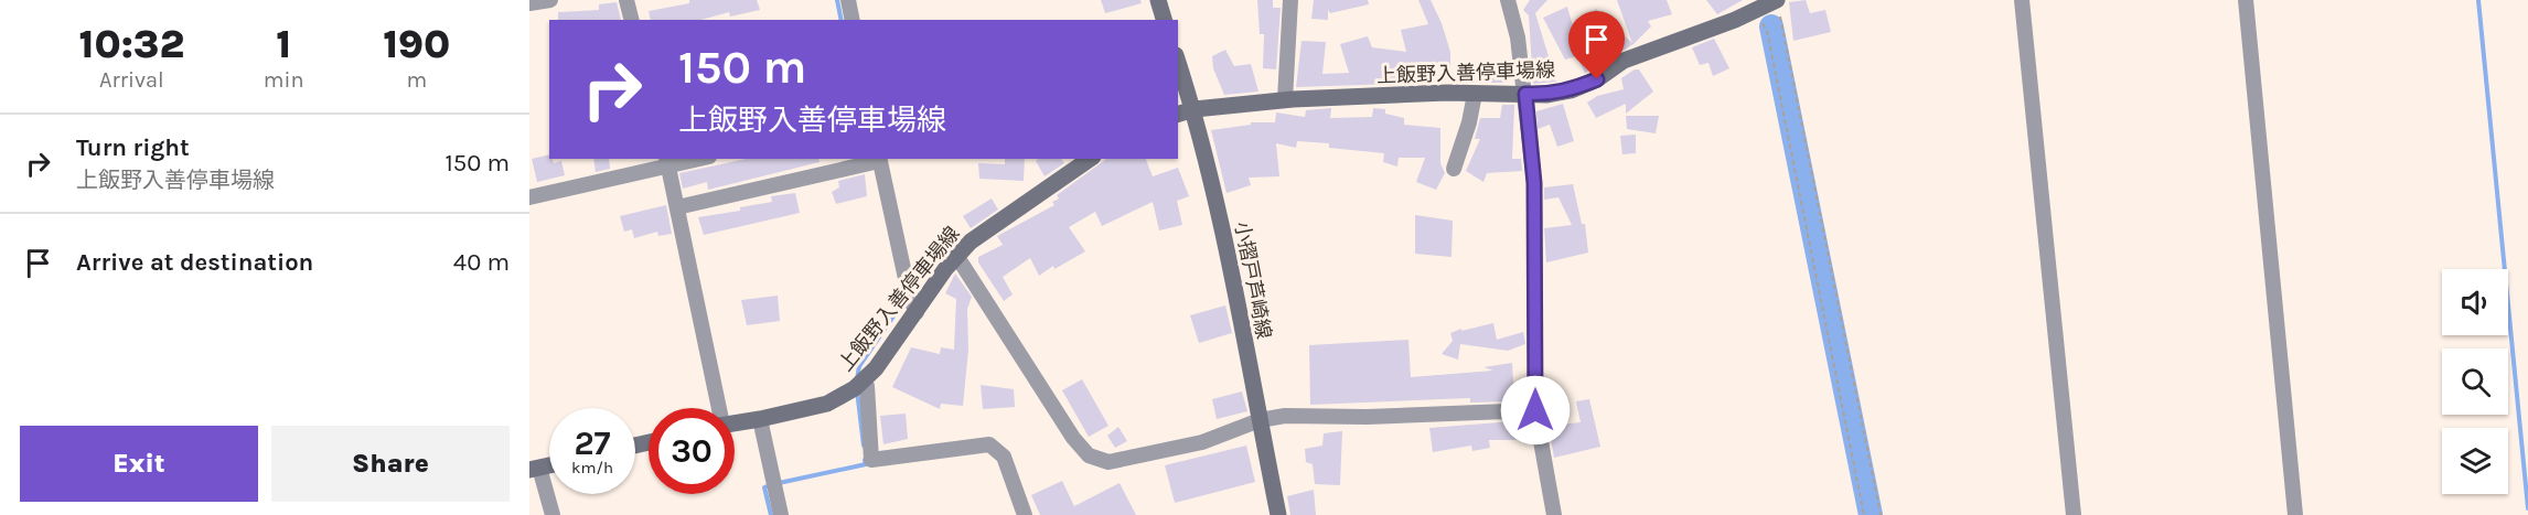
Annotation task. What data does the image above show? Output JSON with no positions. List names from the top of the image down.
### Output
{
  "streets": {
    "main road": ["上飯野入善停車場線", "小摺戸芦崎線"]
  },
  "crossings": [
    ["上飯野入善停車場線", "小摺戸芦崎線"]
  ],
  "page": {
    "eta": [
      "10:32",
      "Arrival",
      "1",
      "min",
      "190",
      "m"
    ],
    "turn": ["150 m", "上飯野入善停車場線"],
    "list": [
      {
        "name": "Turn right",
        "note": "上飯野入善停車場線",
        "value": "150 m"
      },
      {
        "name": "Arrive at destination",
        "value": "40 m"
      }
    ],
    "speed": "27 km/h",
    "limit": "30",
    "buttons": ["Exit", "Share"]
  }
}
